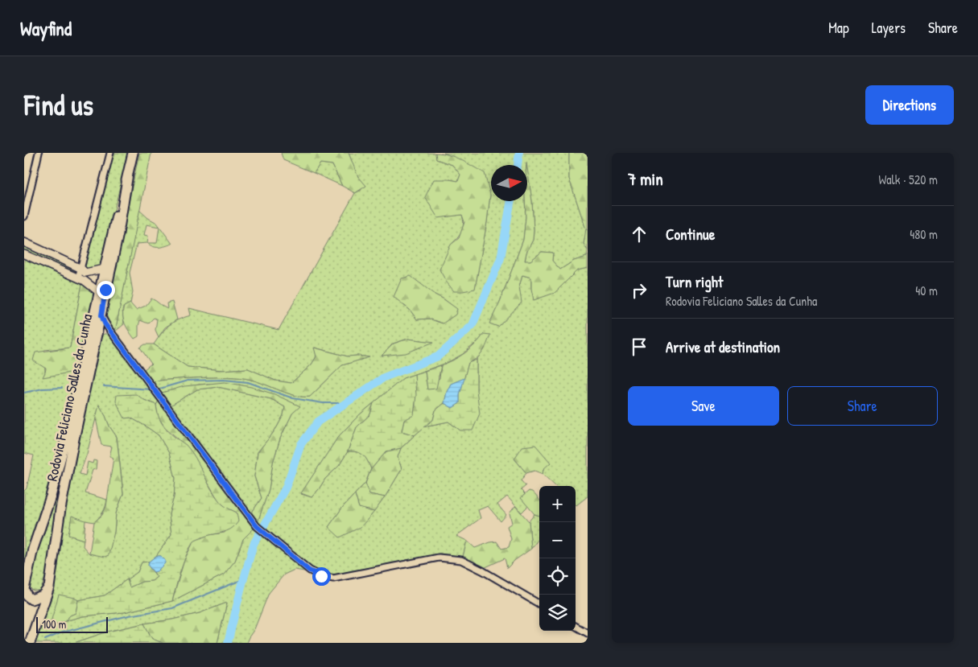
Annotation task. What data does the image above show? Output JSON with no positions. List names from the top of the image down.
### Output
{
  "streets": {
    "main road": ["Rodovia Feliciano Salles da Cunha"]
  },
  "scale_bar": "100 m",
  "north": "right",
  "page": {
    "header": "Wayfind",
    "nav": ["Map", "Layers", "Share"],
    "buttons": [
      "Directions",
      ["Save", "Share"]
    ],
    "title": "Find us",
    "heading": ["7 min", "Walk · 520 m"],
    "list": [
      ["Continue", "480 m"],
      ["Turn right", "Rodovia Feliciano Salles da Cunha", "40 m"],
      "Arrive at destination"
    ],
    "map_buttons": ["+", "−"],
    "scale": "100 m"
  }
}
